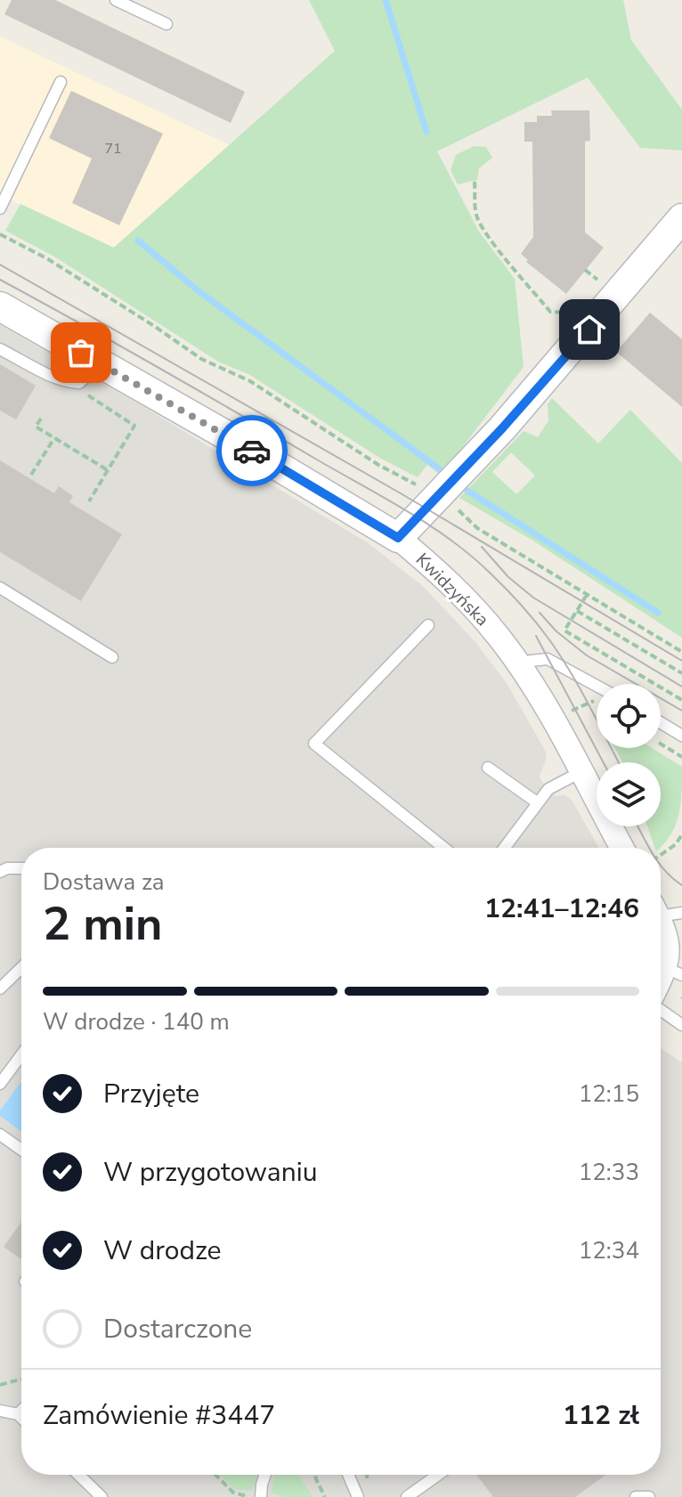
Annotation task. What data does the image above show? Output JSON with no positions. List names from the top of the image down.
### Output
{
  "streets": {
    "street": ["Kwidzyńska"]
  },
  "house_numbers": ["71"],
  "page": {
    "heading": ["2 min", "Dostawa za", "12:41–12:46"],
    "panel": ["Zamówienie #3447", "112 zł"],
    "bar": "W drodze · 140 m",
    "list": [
      ["Przyjęte", "12:15"],
      ["W przygotowaniu", "12:33"],
      ["W drodze", "12:34"],
      "Dostarczone"
    ]
  }
}
